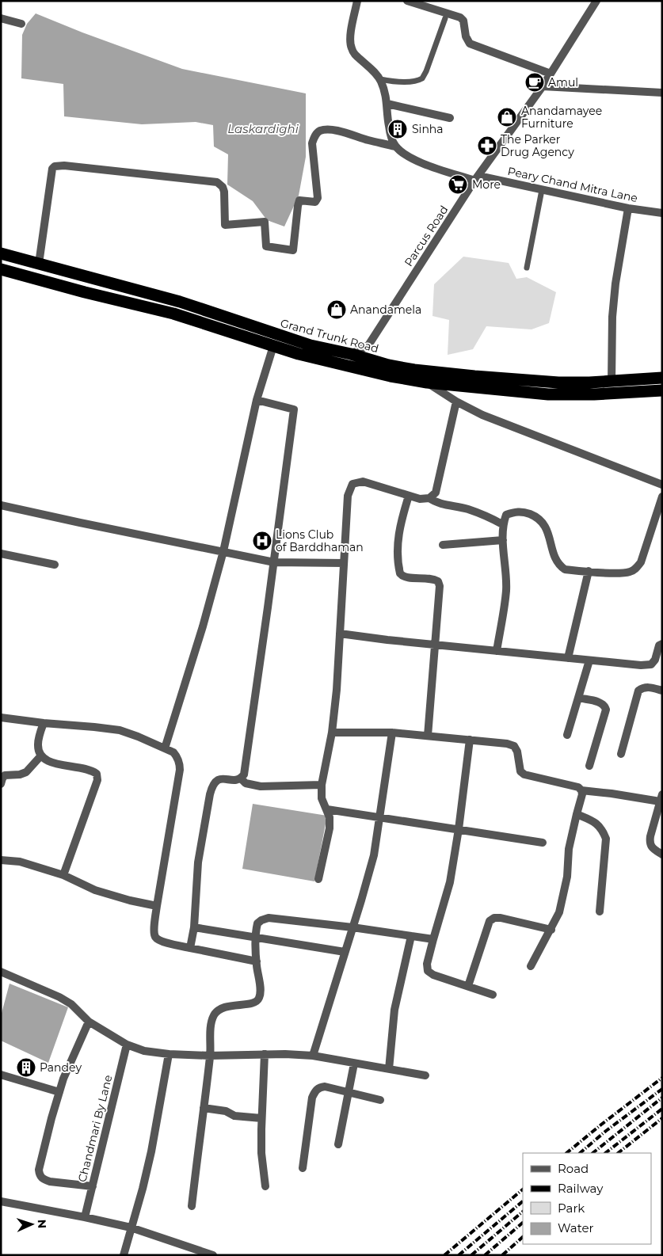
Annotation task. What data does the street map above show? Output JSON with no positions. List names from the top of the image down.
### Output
{
  "streets": {
    "highway": ["Grand Trunk Road"],
    "street": ["Peary Chand Mitra Lane", "Parcus Road", "Chandmari By Lane"]
  },
  "crossings": [
    ["Peary Chand Mitra Lane", "Parcus Road"]
  ],
  "water": ["Laskardighi"],
  "places": {
    "cafe": ["Amul"],
    "shop": ["Anandamayee Furniture", "Anandamela"],
    "building": ["Sinha", "Pandey"],
    "pharmacy": ["The Parker Drug Agency"],
    "supermarket": ["More"],
    "hospital": ["Lions Club of Barddhaman"]
  },
  "legend": [
    "Road",
    "Railway",
    "Park",
    "Water"
  ],
  "north": "right"
}
